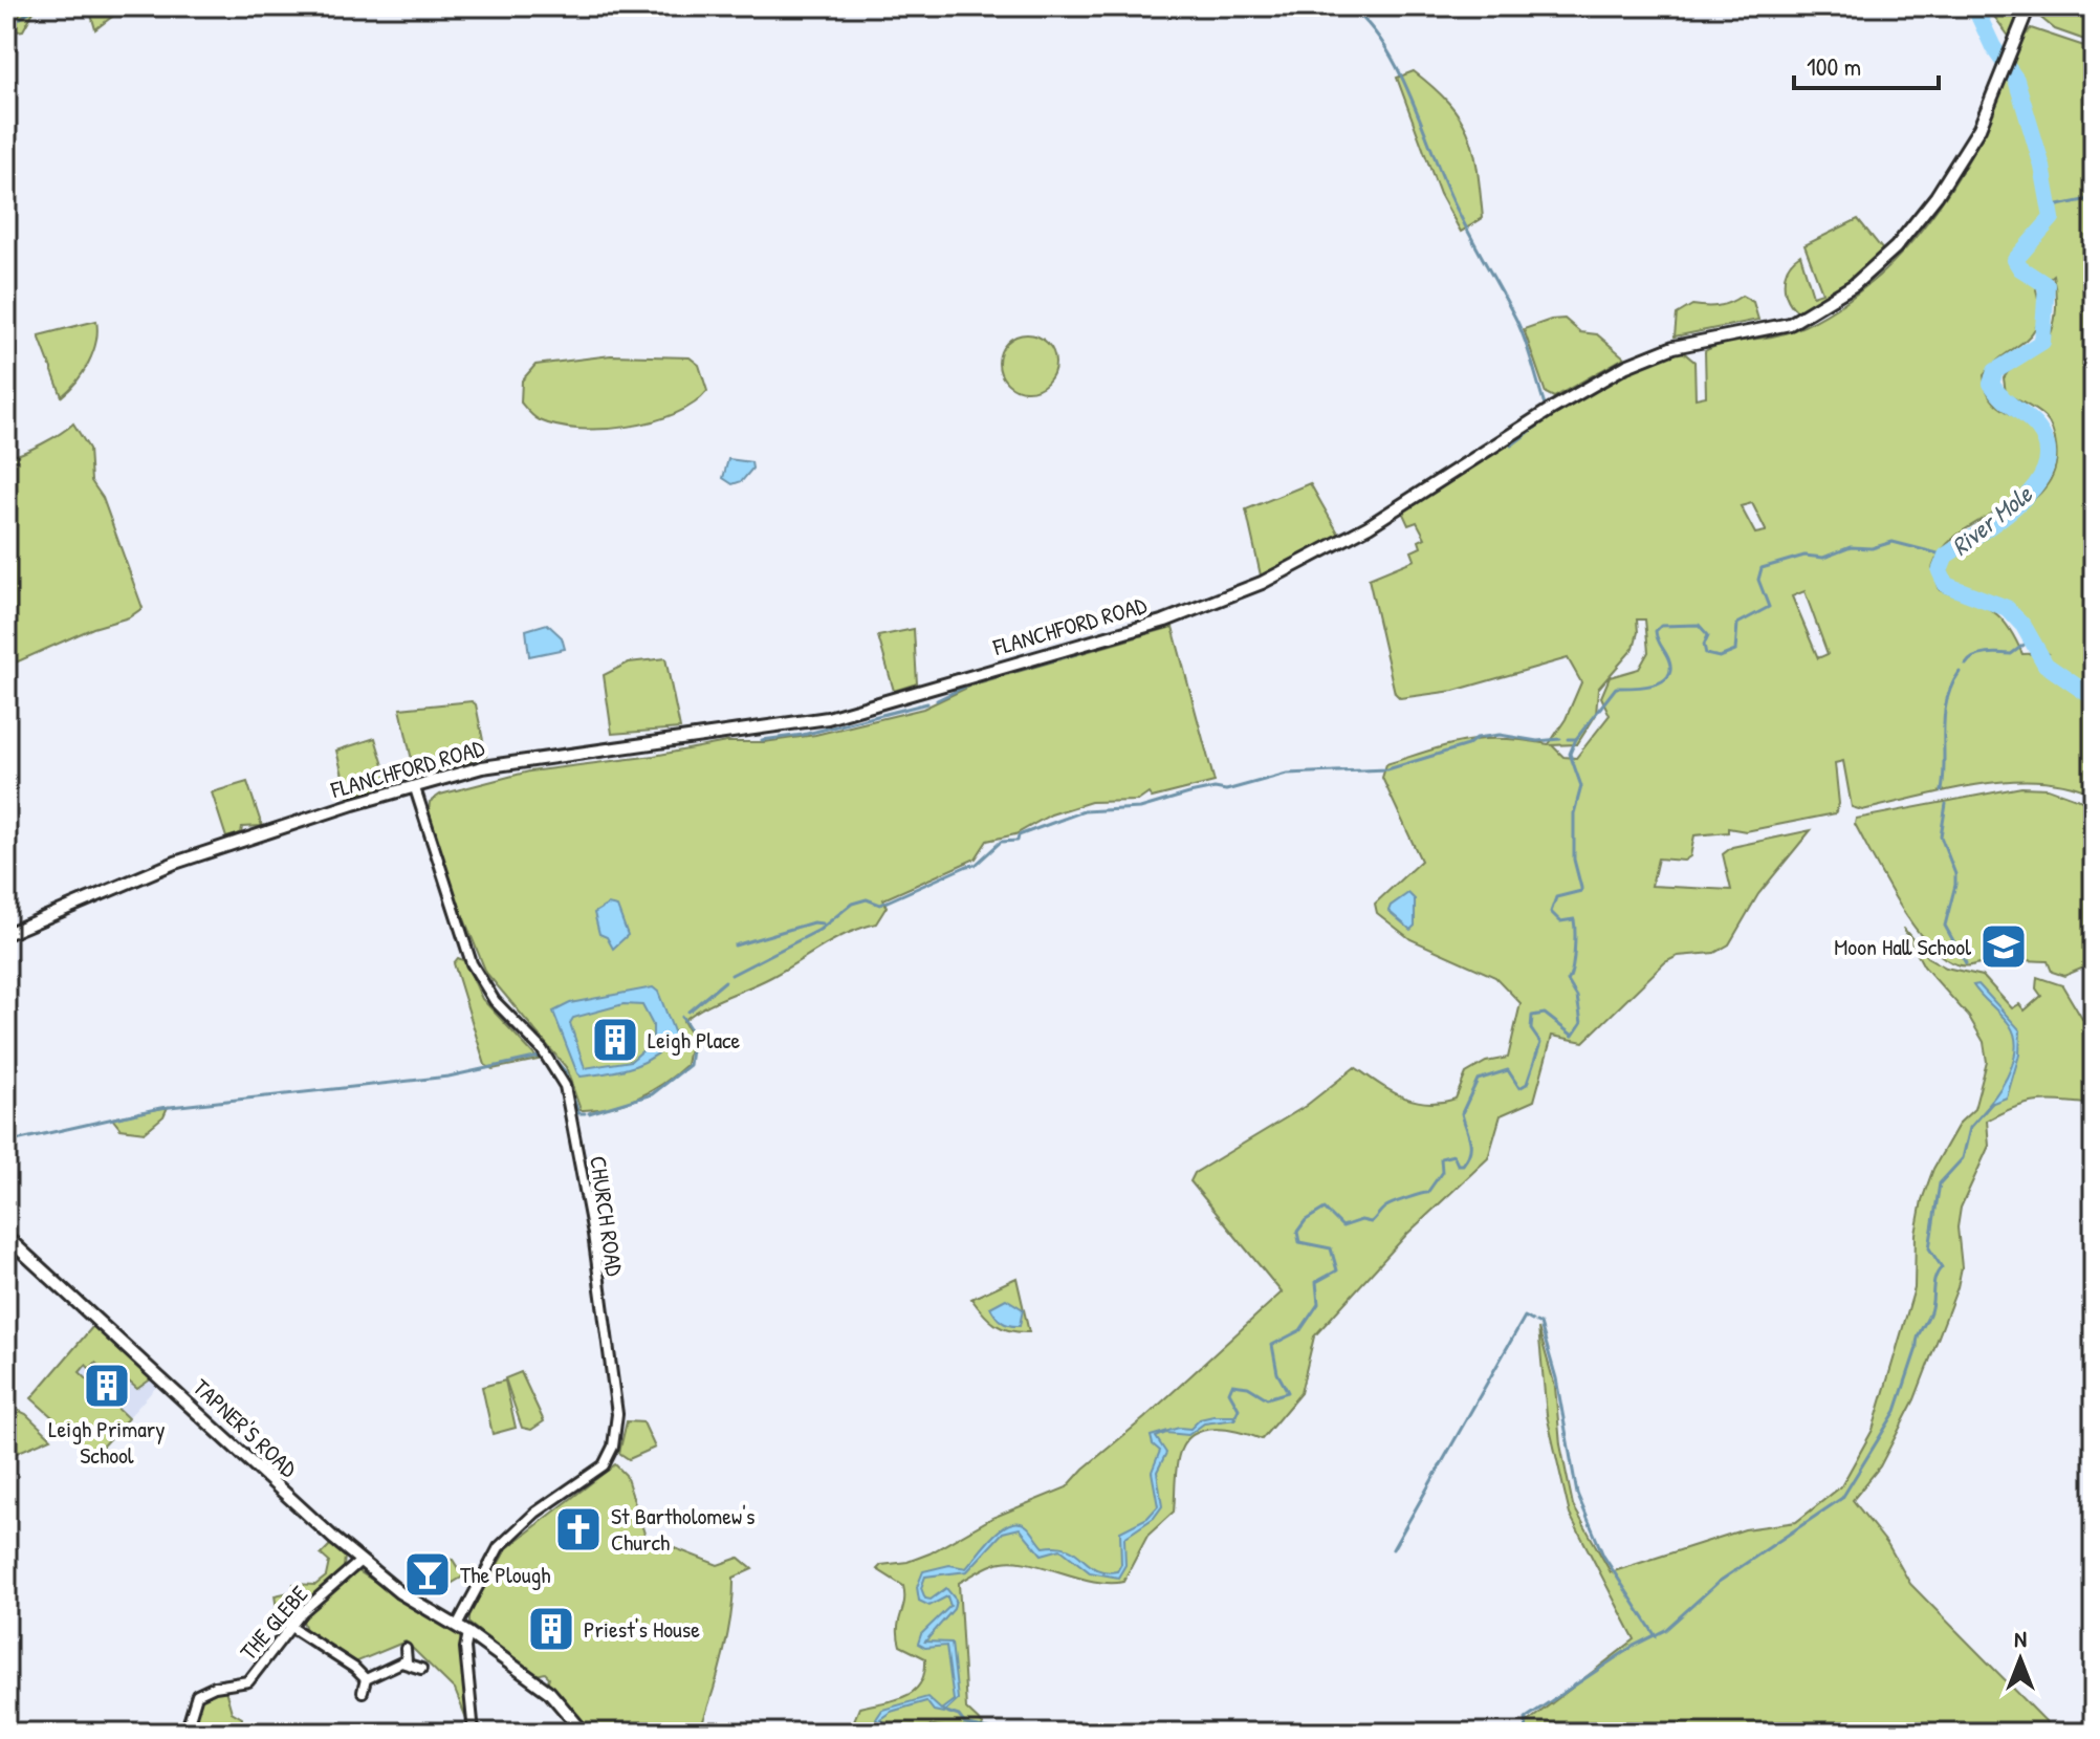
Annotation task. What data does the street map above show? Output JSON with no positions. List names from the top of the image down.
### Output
{
  "streets": {
    "street": [
      "FLANCHFORD ROAD",
      "CHURCH ROAD",
      "TAPNER'S ROAD",
      "THE GLEBE"
    ]
  },
  "crossings": [
    ["FLANCHFORD ROAD", "CHURCH ROAD"],
    ["CHURCH ROAD", "TAPNER'S ROAD"],
    ["TAPNER'S ROAD", "THE GLEBE"]
  ],
  "water": ["River Mole"],
  "places": {
    "school or university": ["Moon Hall School"],
    "building": ["Leigh Place", "Leigh Primary School", "Priest's House"],
    "church": ["St Bartholomew's Church"],
    "bar": ["The Plough"]
  },
  "scale_bar": "100 m",
  "north": "top"
}
